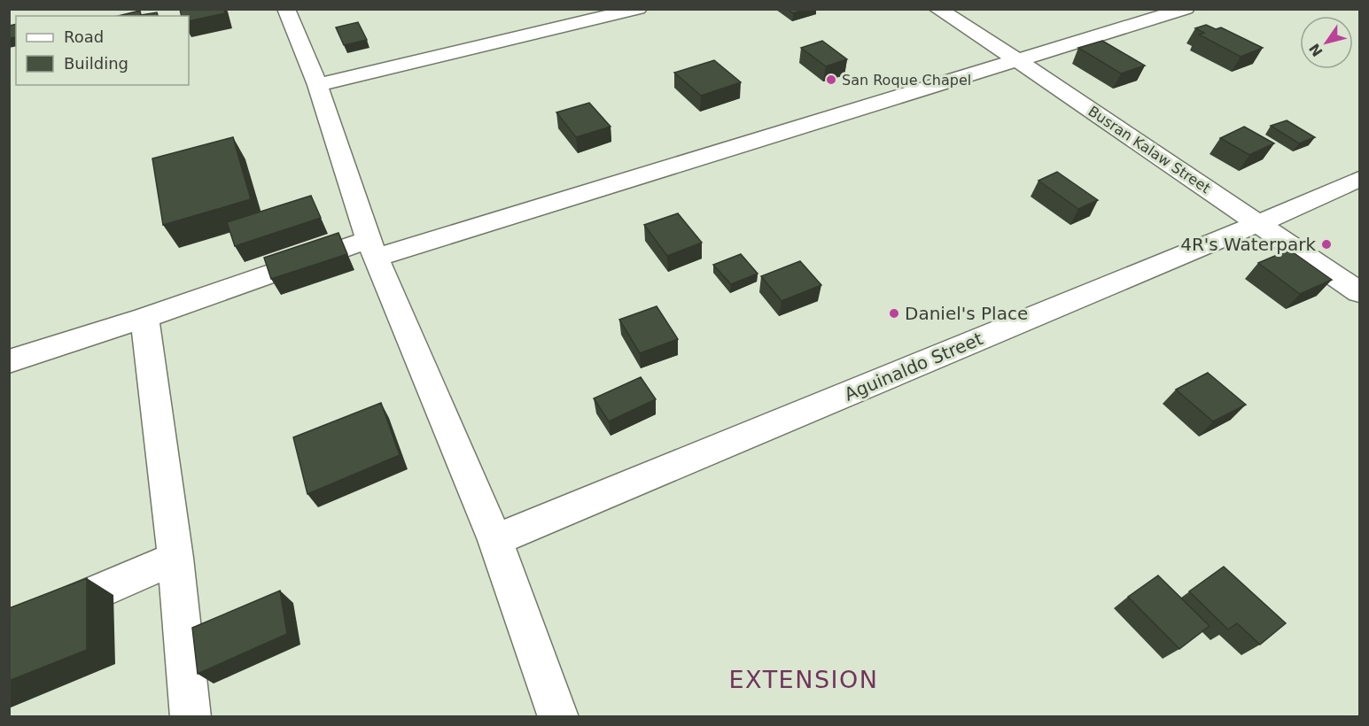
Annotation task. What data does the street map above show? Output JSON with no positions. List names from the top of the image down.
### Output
{
  "streets": {
    "street": ["Busran Kalaw Street", "Aguinaldo Street"]
  },
  "crossings": [
    ["Busran Kalaw Street", "Aguinaldo Street"]
  ],
  "districts": ["EXTENSION"],
  "places": ["San Roque Chapel", "4R's Waterpark", "Daniel's Place"],
  "legend": ["Road", "Building"],
  "north": "bottom left"
}
